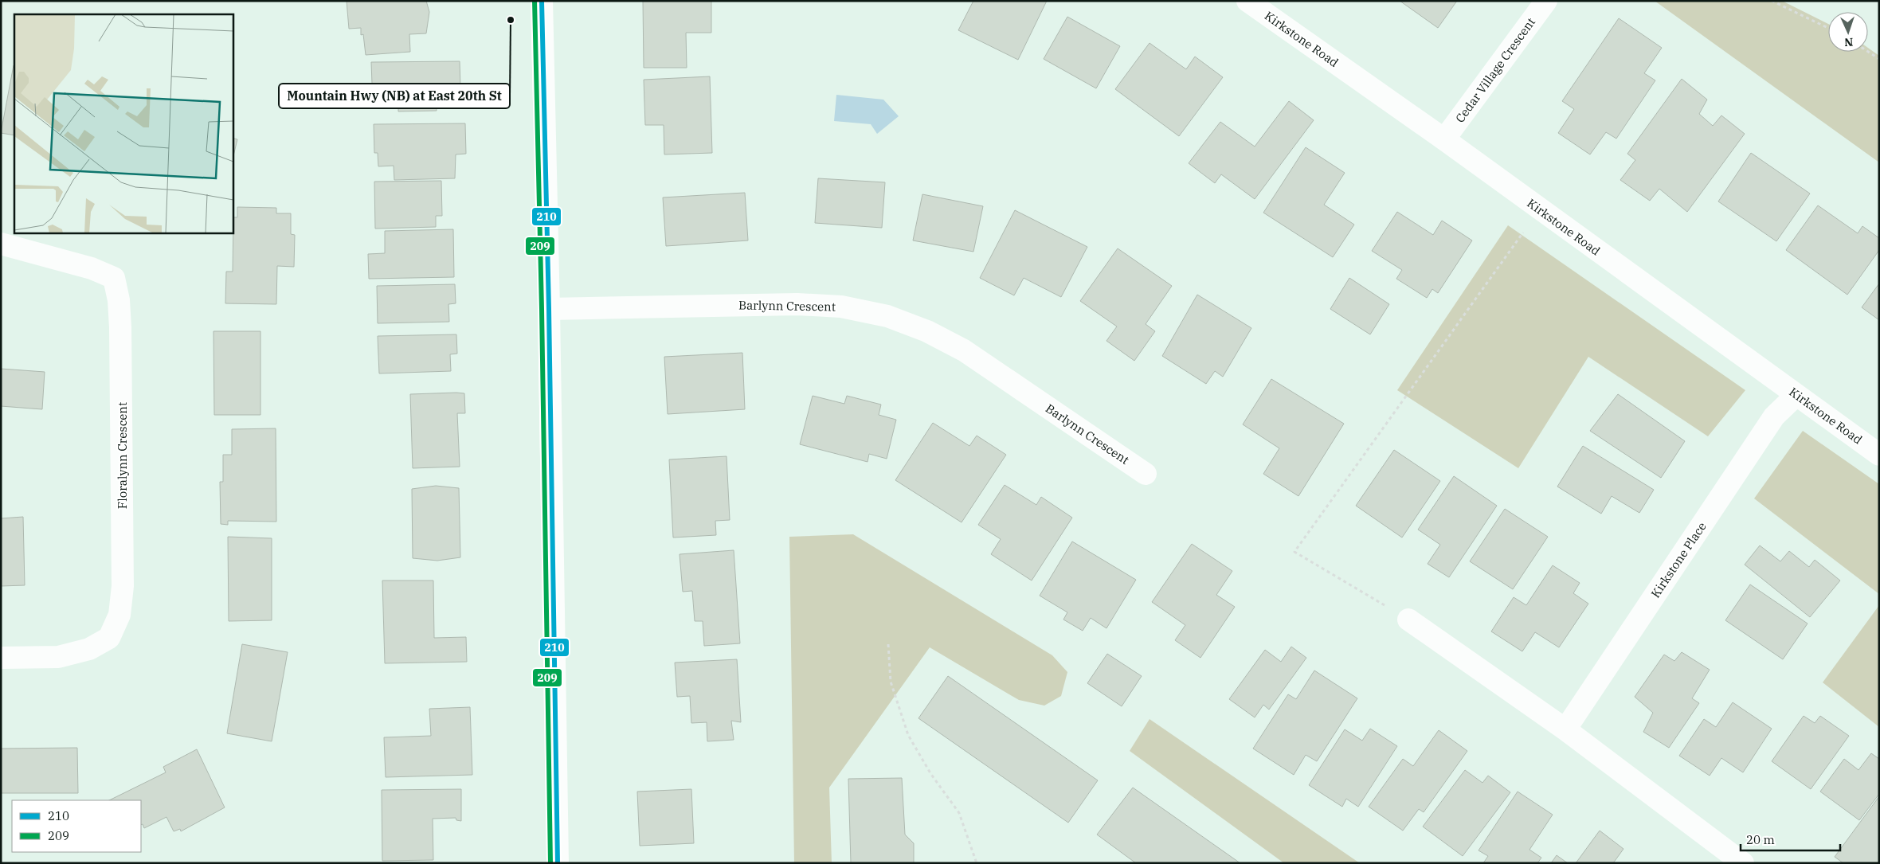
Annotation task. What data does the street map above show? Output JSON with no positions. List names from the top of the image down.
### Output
{
  "streets": {
    "street": [
      "Kirkstone Road",
      "Cedar Village Crescent",
      "Barlynn Crescent",
      "Floralynn Crescent",
      "Kirkstone Place"
    ]
  },
  "crossings": [
    ["Kirkstone Road", "Cedar Village Crescent"],
    ["Kirkstone Road", "Kirkstone Place"]
  ],
  "places": ["Mountain Hwy (NB) at East 20th St"],
  "lines": ["transit line 210", "transit line 209"],
  "legend": ["210", "209"],
  "scale_bar": "20 m",
  "north": "bottom"
}
